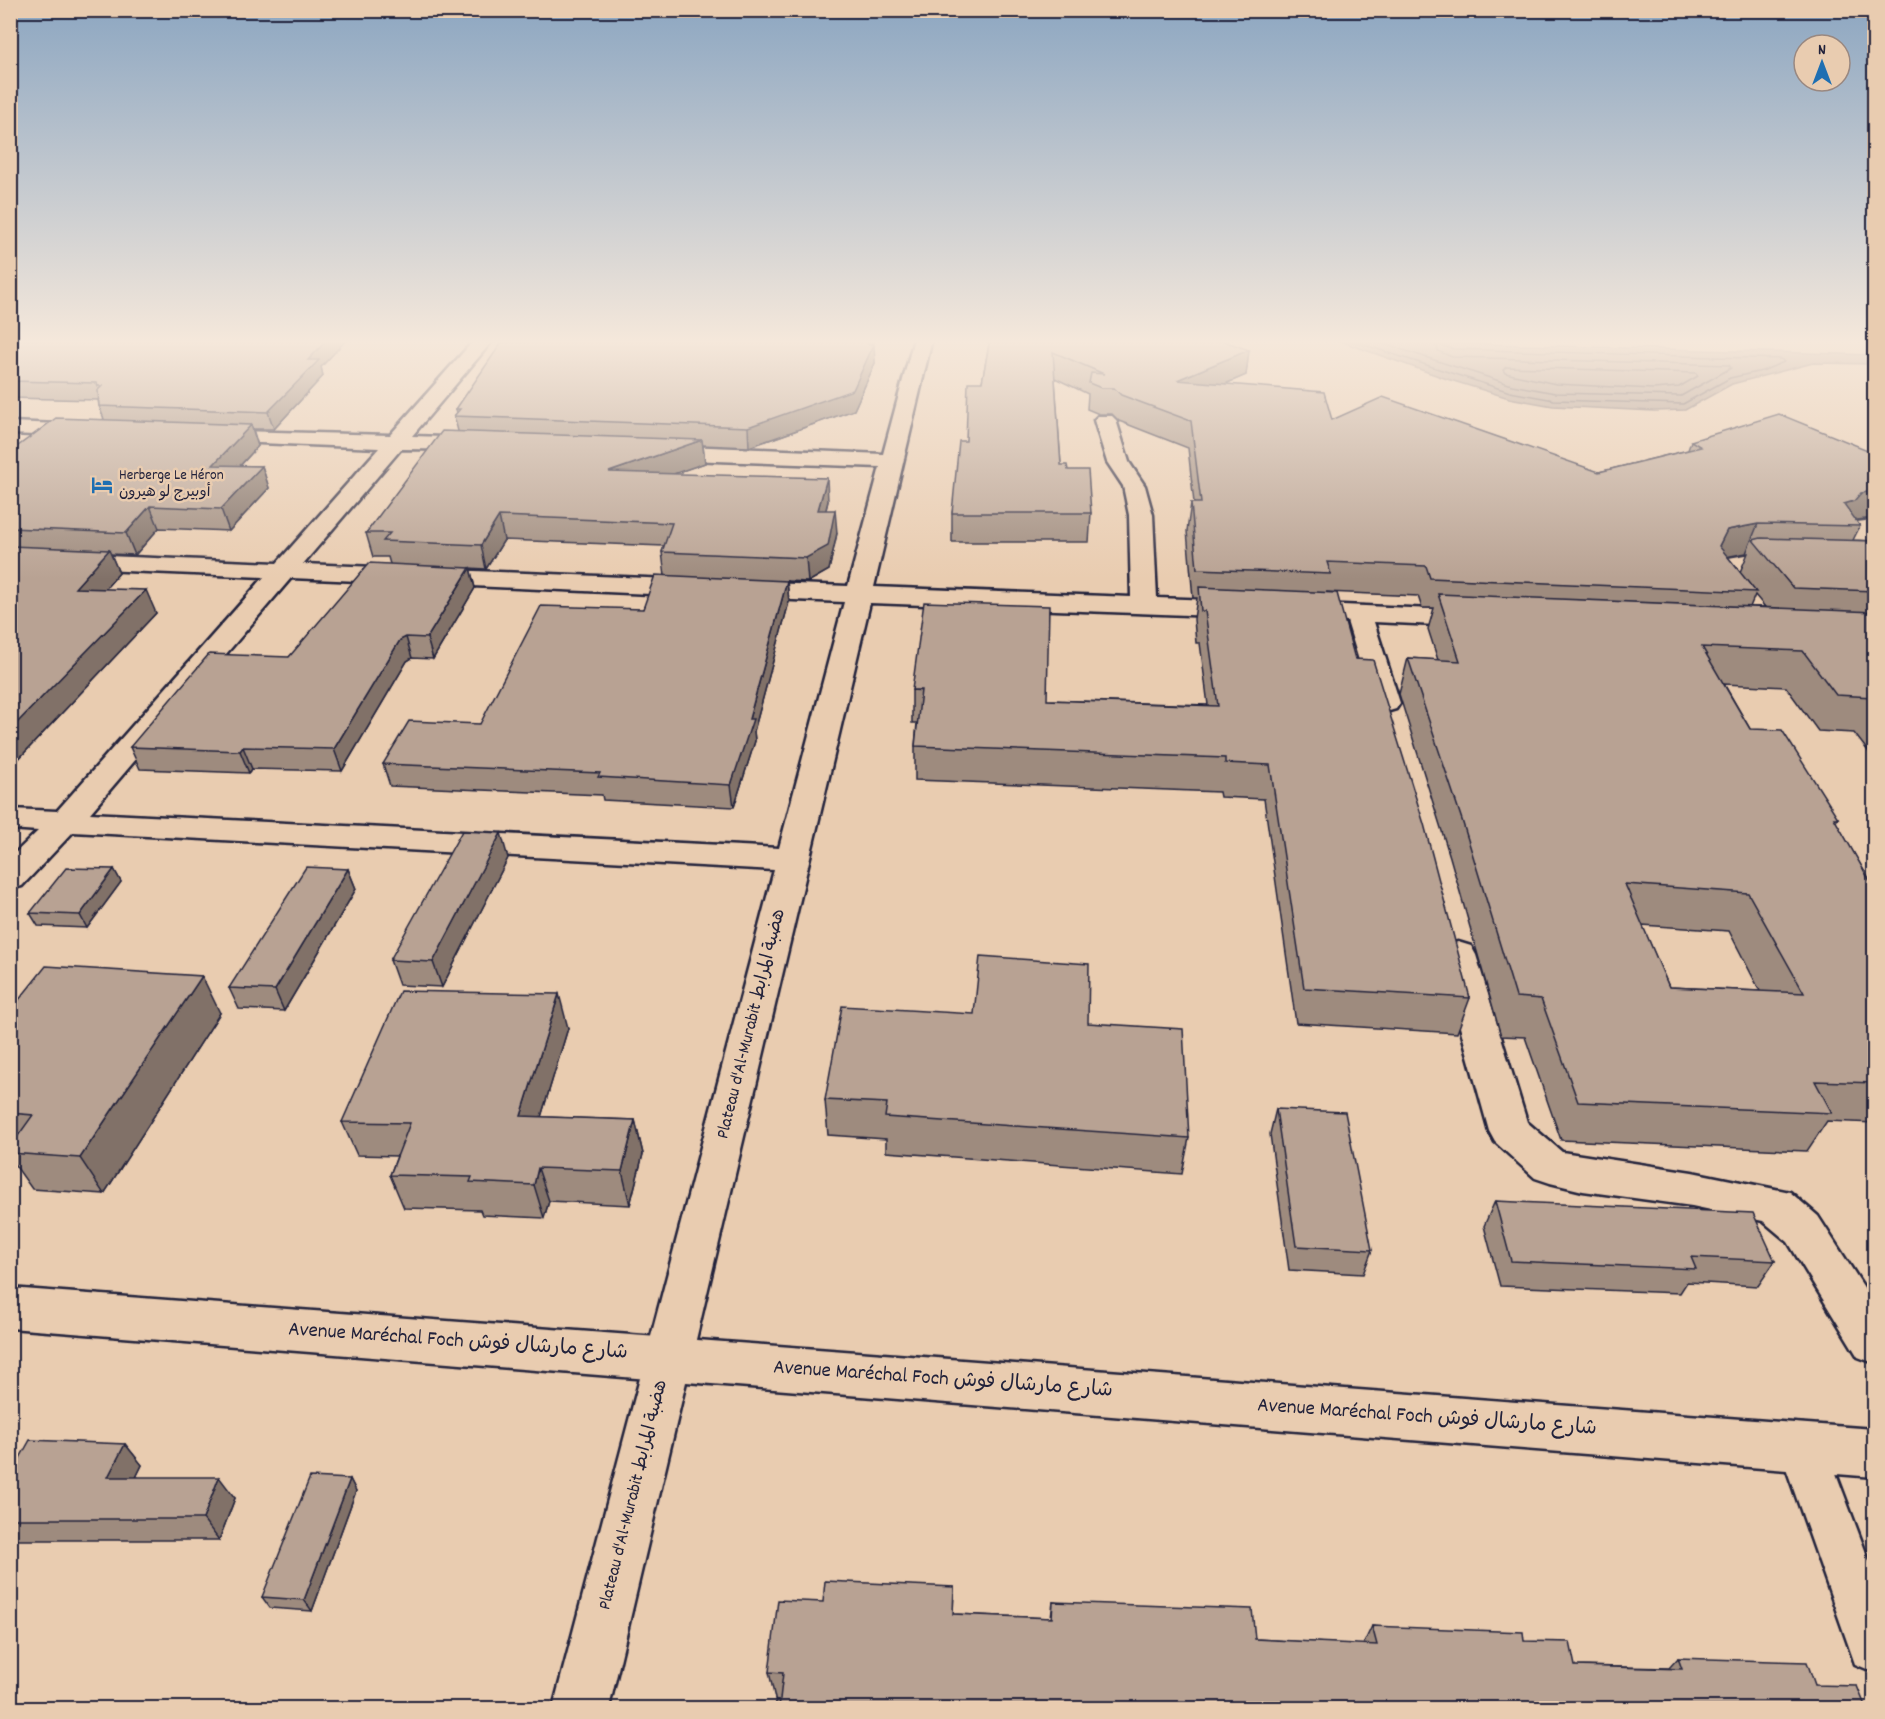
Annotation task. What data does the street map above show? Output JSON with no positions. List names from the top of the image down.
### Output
{
  "streets": {
    "street": ["Plateau d'Al-Murabit هضبة المرابط", "Avenue Maréchal Foch شارع مارشال فوش"]
  },
  "crossings": [
    ["Plateau d'Al-Murabit هضبة المرابط", "Avenue Maréchal Foch شارع مارشال فوش"]
  ],
  "places": {
    "hotel": ["Herberge Le Héron أوبيرج لو هيرون"]
  },
  "north": "top"
}
